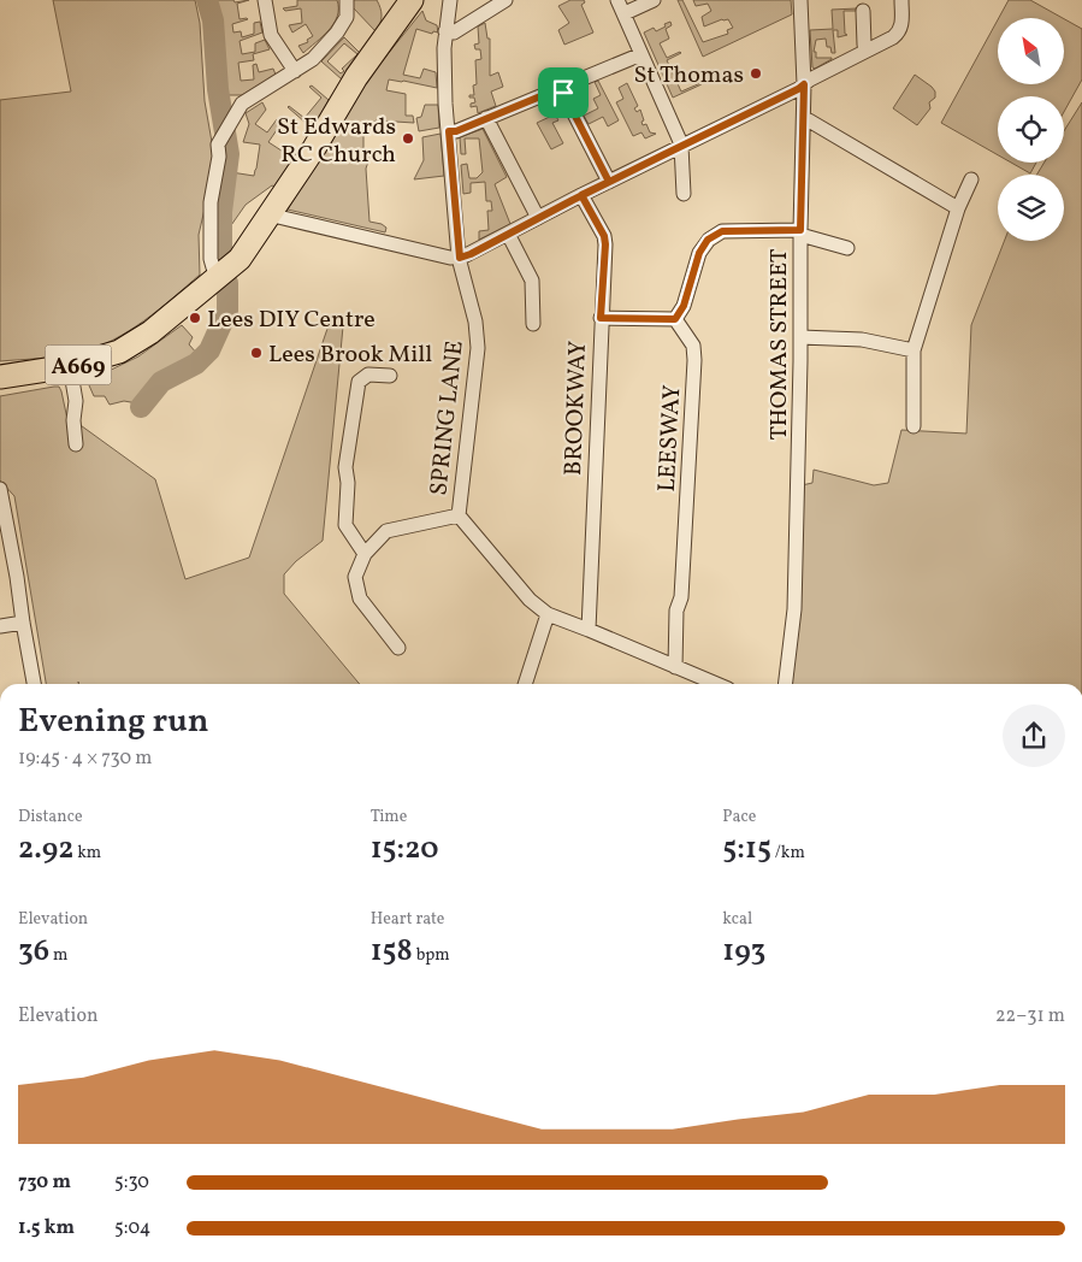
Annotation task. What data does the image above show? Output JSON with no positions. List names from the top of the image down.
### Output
{
  "streets": {
    "main road": ["A669"],
    "street": [
      "THOMAS STREET",
      "BROOKWAY",
      "SPRING LANE",
      "LEESWAY"
    ]
  },
  "crossings": [
    ["BROOKWAY", "SPRING LANE"],
    ["SPRING LANE", "LEESWAY"]
  ],
  "places": [
    "St Thomas",
    "St Edwards RC Church",
    "Lees DIY Centre",
    "Lees Brook Mill"
  ],
  "north": "top left",
  "page": {
    "heading": ["Evening run", "19:45 · 4 × 730 m"],
    "stats": [
      ["Distance", "2.92 km"],
      ["Time", "15:20"],
      ["Pace", "5:15 /km"],
      ["Elevation", "36 m"],
      ["Heart rate", "158 bpm"],
      ["kcal", "193"]
    ],
    "chart": ["Elevation", "22–31 m"],
    "list": [
      {
        "name": "730 m",
        "note": "5:30"
      },
      {
        "name": "1.5 km",
        "note": "5:04"
      }
    ]
  }
}
